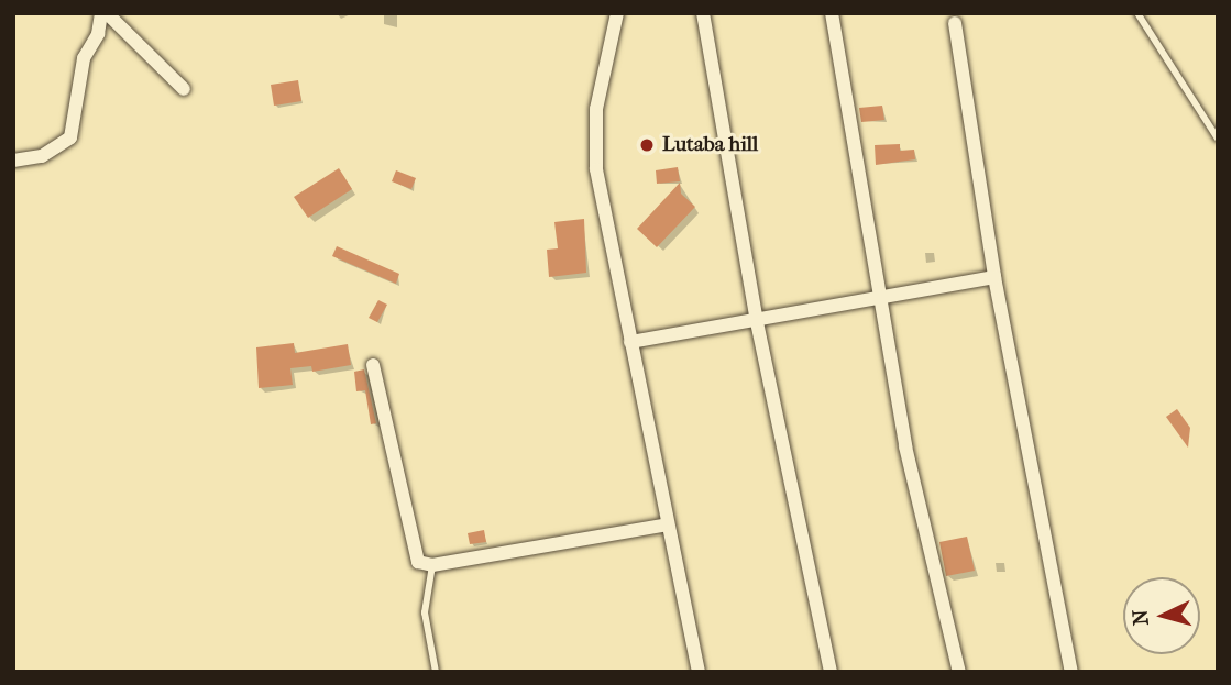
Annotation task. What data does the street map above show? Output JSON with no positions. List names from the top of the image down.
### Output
{
  "places": ["Lutaba hill"],
  "north": "left"
}
